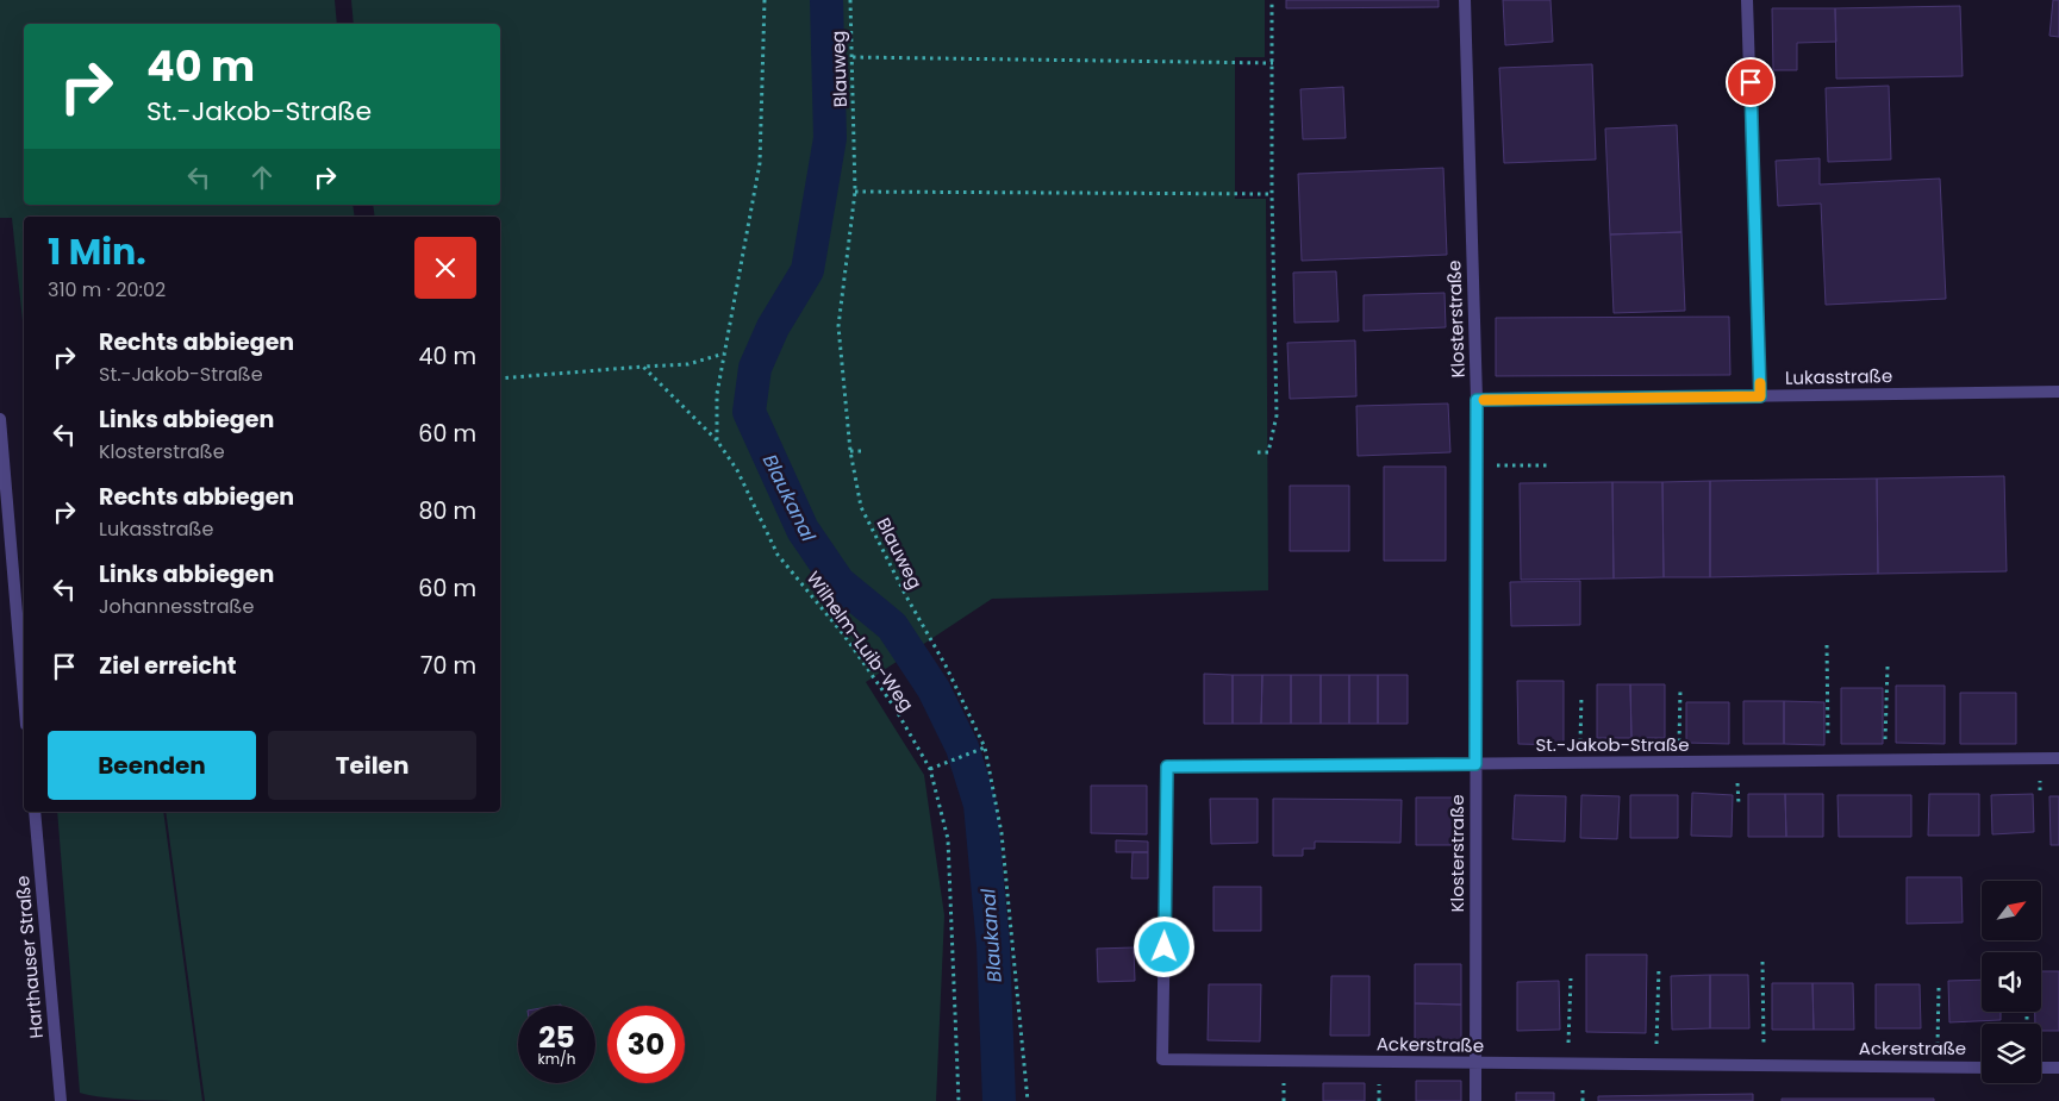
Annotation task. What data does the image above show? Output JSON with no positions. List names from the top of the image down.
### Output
{
  "streets": {
    "street": [
      "Klosterstraße",
      "Lukasstraße",
      "St.-Jakob-Straße",
      "Harthauser Straße",
      "Ackerstraße"
    ],
    "path": ["Blauweg", "Wilhelm-Luib-Weg"]
  },
  "crossings": [
    ["Klosterstraße", "Lukasstraße"],
    ["Klosterstraße", "St.-Jakob-Straße"],
    ["Klosterstraße", "Ackerstraße"],
    ["St.-Jakob-Straße", "Ackerstraße"]
  ],
  "water": ["Blaukanal"],
  "north": "top right",
  "page": {
    "turn": ["40 m", "St.-Jakob-Straße"],
    "heading": ["1 Min.", "310 m · 20:02"],
    "list": [
      {
        "name": "Rechts abbiegen",
        "note": "St.-Jakob-Straße",
        "value": "40 m"
      },
      {
        "name": "Links abbiegen",
        "note": "Klosterstraße",
        "value": "60 m"
      },
      {
        "name": "Rechts abbiegen",
        "note": "Lukasstraße",
        "value": "80 m"
      },
      {
        "name": "Links abbiegen",
        "note": "Johannesstraße",
        "value": "60 m"
      },
      {
        "name": "Ziel erreicht",
        "value": "70 m"
      }
    ],
    "buttons": ["Beenden", "Teilen"],
    "speed": "25 km/h",
    "limit": "30"
  }
}
